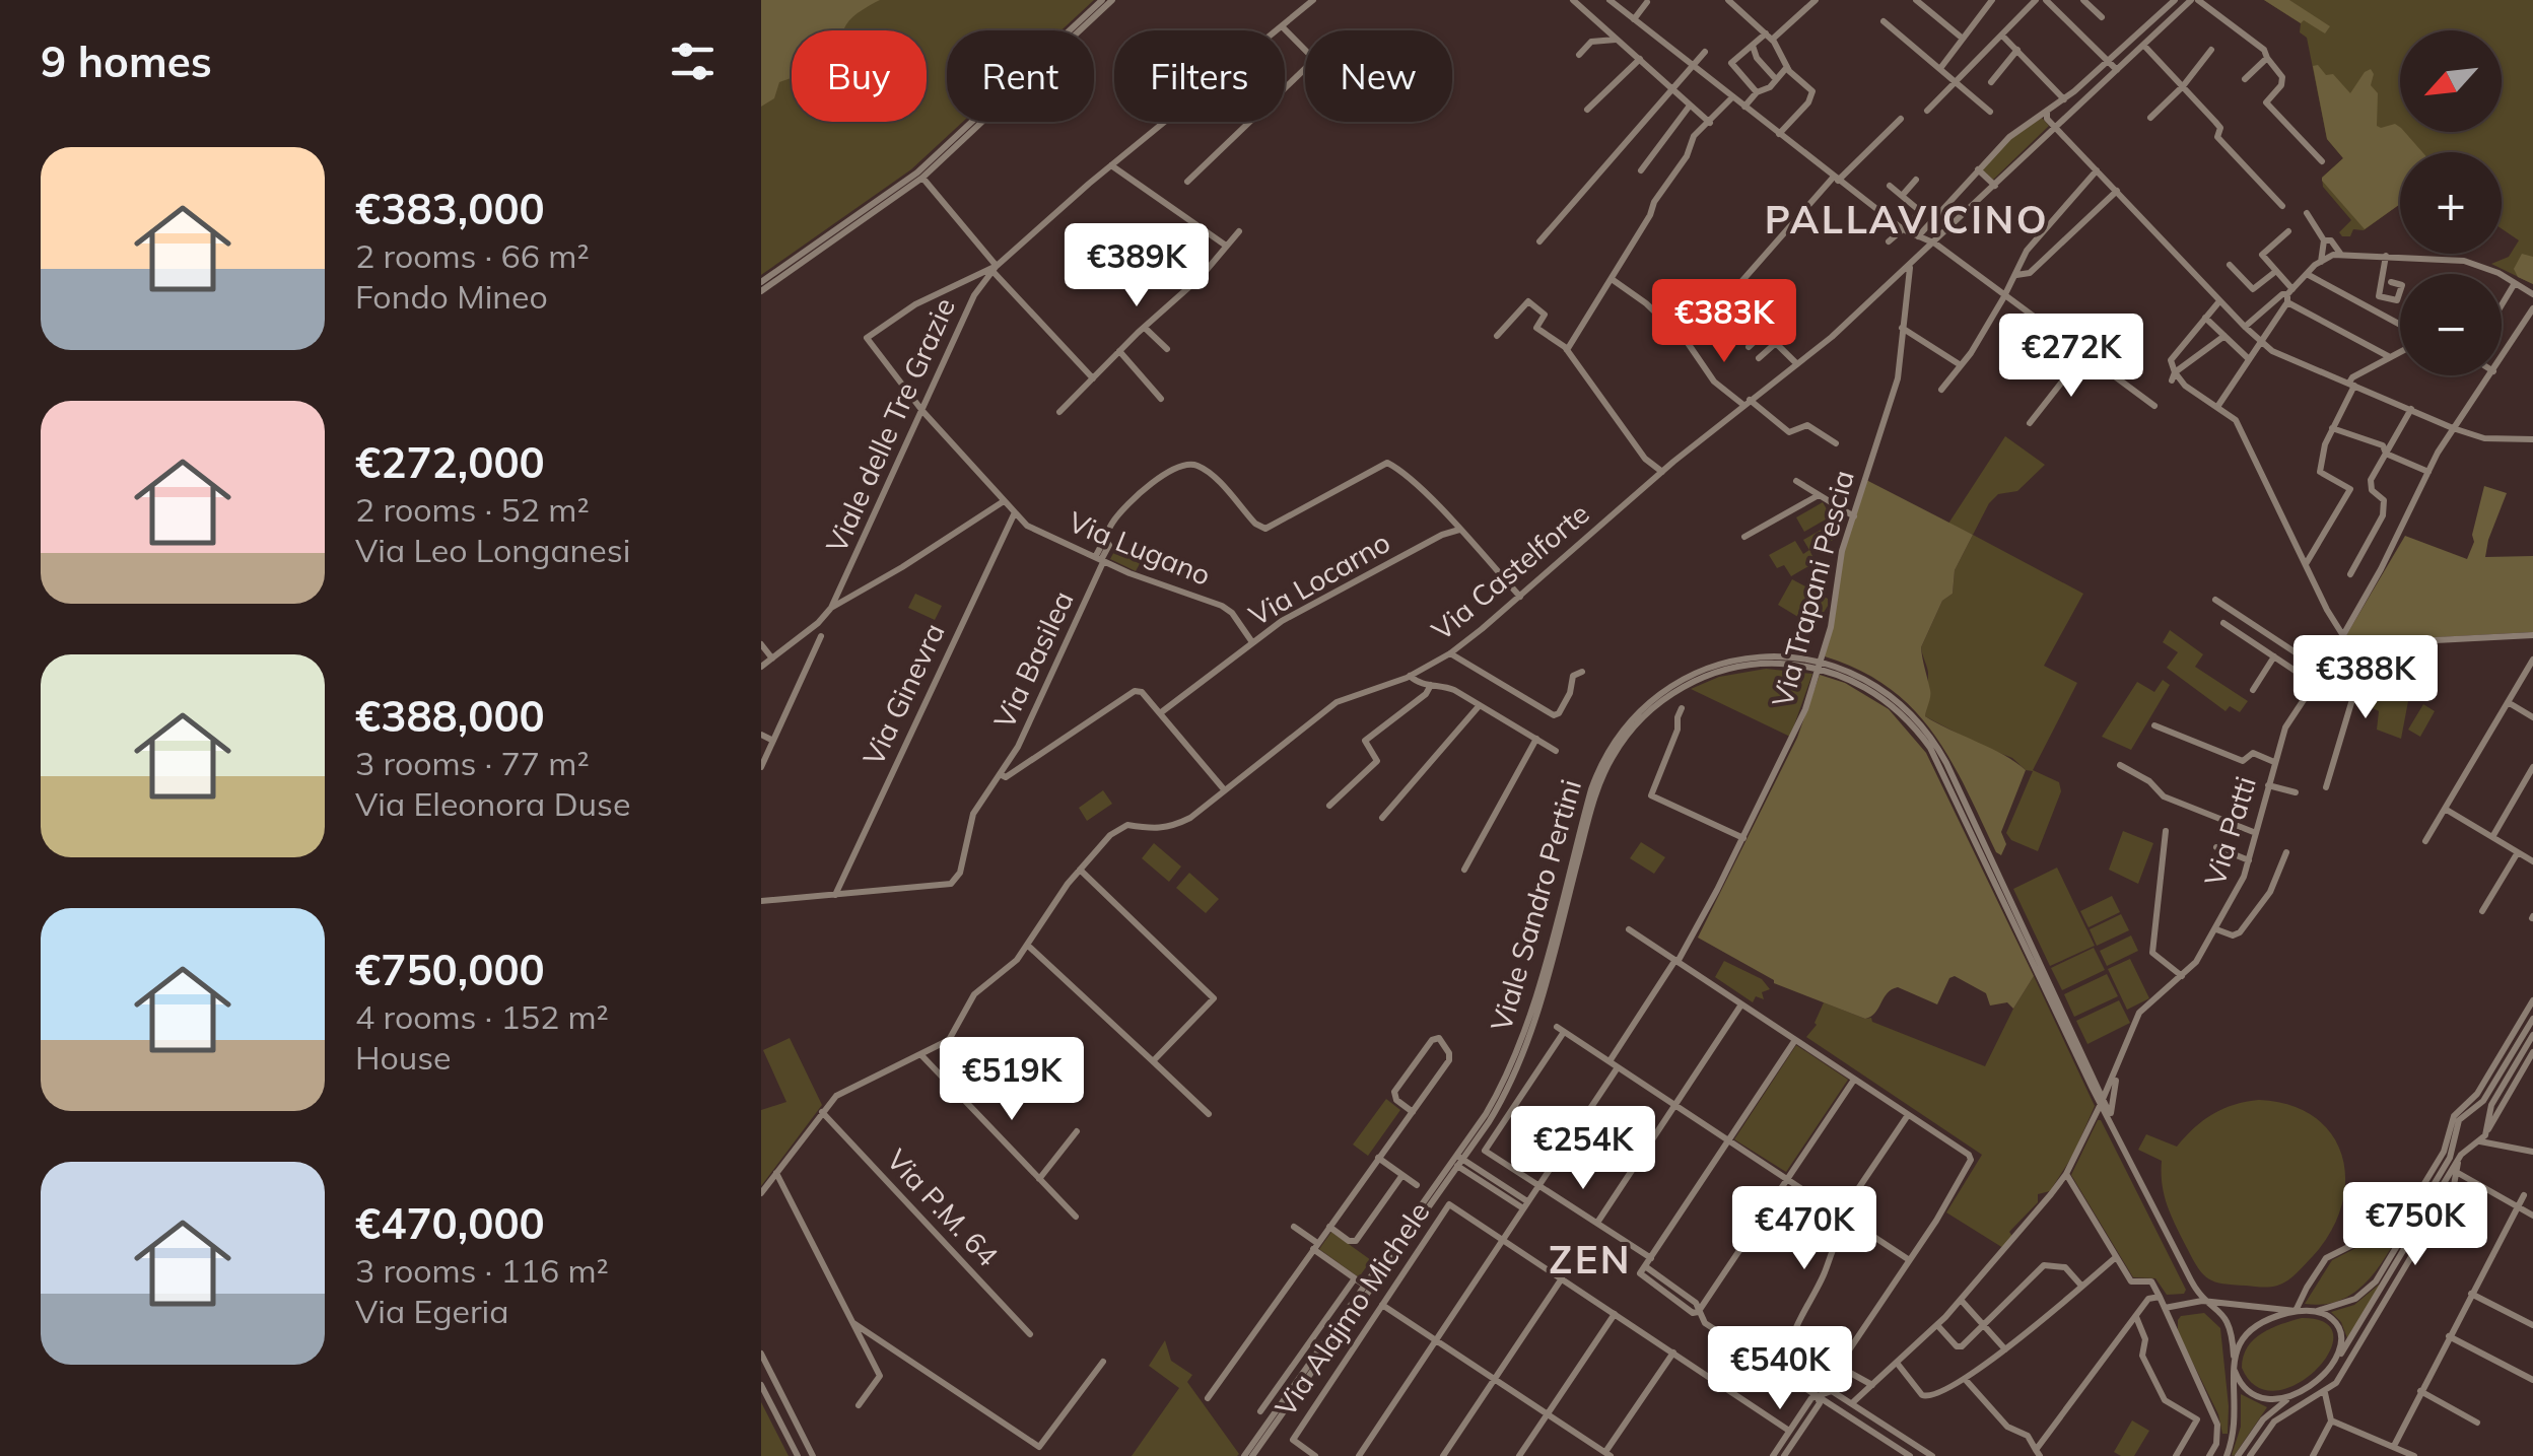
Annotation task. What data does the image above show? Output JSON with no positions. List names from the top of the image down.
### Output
{
  "streets": {
    "street": [
      "Viale delle Tre Grazie",
      "Via Lugano",
      "Via Castelforte",
      "Via Locarno",
      "Via Trapani Pescia",
      "Via Basilea",
      "Via Ginevra",
      "Via Patti",
      "Viale Sandro Pertini",
      "Via P.M. 64",
      "Via Alajmo Michele"
    ]
  },
  "crossings": [
    ["Viale delle Tre Grazie", "Via Lugano"],
    ["Via Lugano", "Via Locarno"],
    ["Via Lugano", "Via Basilea"],
    ["Via Lugano", "Via Ginevra"],
    ["Via Castelforte", "Via Trapani Pescia"],
    ["Via Castelforte", "Via P.M. 64"],
    ["Via Trapani Pescia", "Viale Sandro Pertini"],
    ["Via Basilea", "Via Ginevra"],
    ["Via Patti", "Viale Sandro Pertini"]
  ],
  "districts": ["PALLAVICINO", "ZEN"],
  "north": "bottom left",
  "page": {
    "heading": "9 homes",
    "map_buttons": ["+", "−"],
    "chip": [
      "Buy",
      "Rent",
      "Filters",
      "New"
    ],
    "list": [
      {
        "name": "€383,000",
        "note": "2 rooms · 66 m² · Fondo Mineo"
      },
      {
        "name": "€272,000",
        "note": "2 rooms · 52 m² · Via Leo Longanesi"
      },
      {
        "name": "€388,000",
        "note": "3 rooms · 77 m² · Via Eleonora Duse"
      },
      {
        "name": "€750,000",
        "note": "4 rooms · 152 m² · House"
      },
      {
        "name": "€470,000",
        "note": "3 rooms · 116 m² · Via Egeria"
      }
    ],
    "price": [
      "€389K",
      "€383K",
      "€272K",
      "€388K",
      "€519K",
      "€254K",
      "€750K",
      "€470K",
      "€540K"
    ]
  }
}
